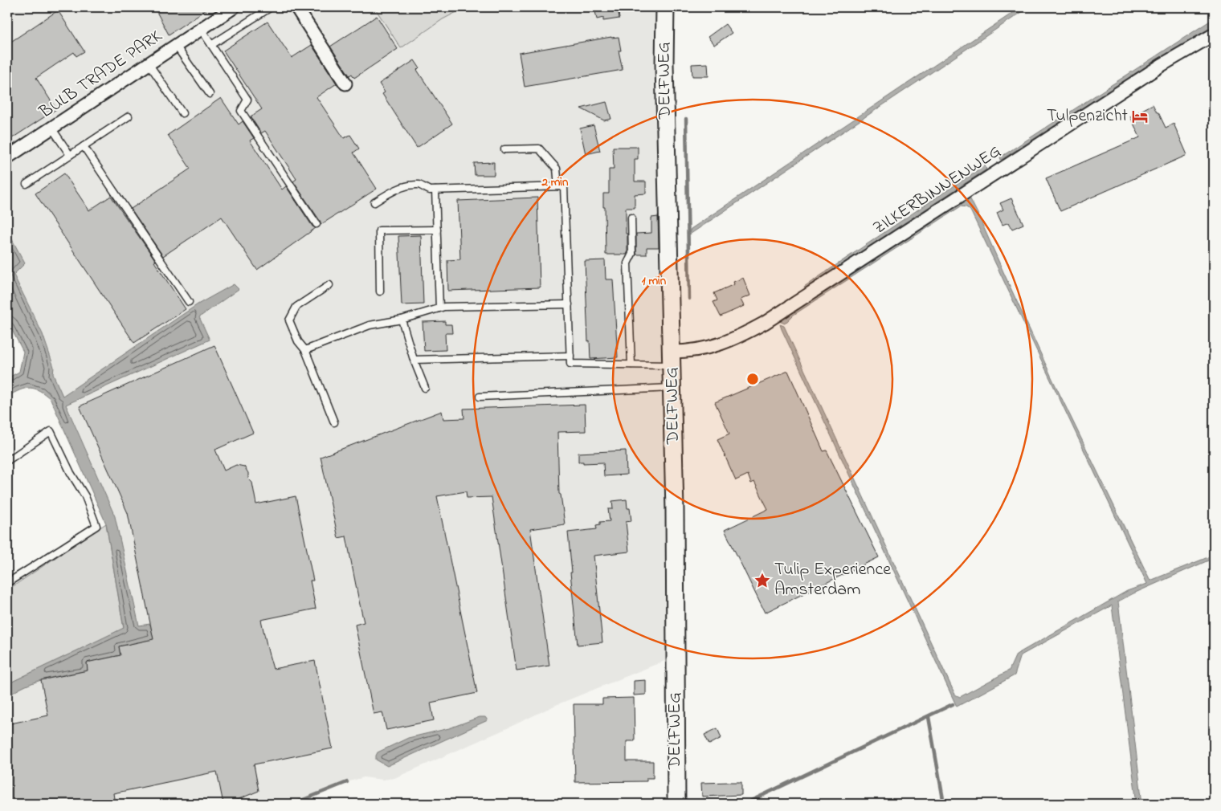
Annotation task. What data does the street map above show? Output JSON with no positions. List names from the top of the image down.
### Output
{
  "streets": {
    "main road": ["DELFWEG"],
    "street": ["BULB TRADE PARK", "ZILKERBINNENWEG"]
  },
  "crossings": [
    ["DELFWEG", "ZILKERBINNENWEG"]
  ],
  "places": {
    "hotel": ["Tulpenzicht"],
    "place": ["Tulip Experience Amsterdam"]
  },
  "rings": ["2 min", "1 min"]
}
